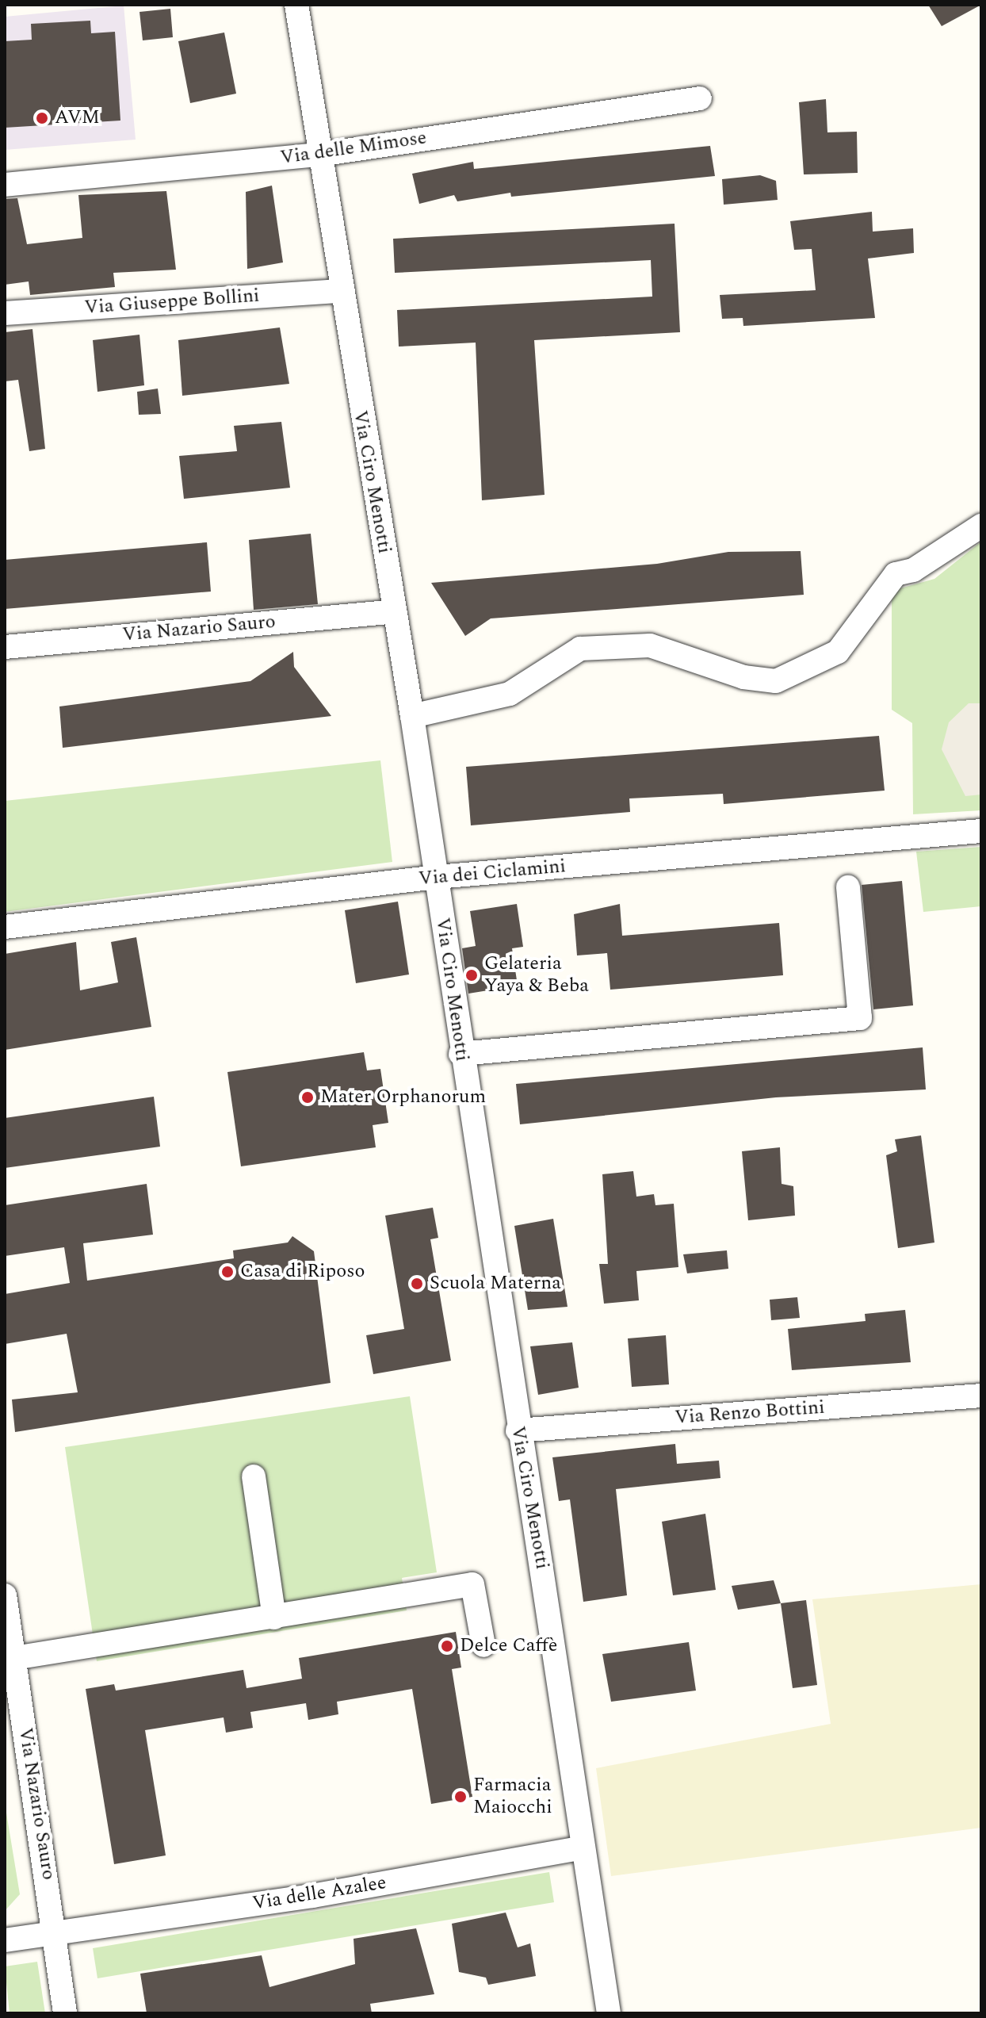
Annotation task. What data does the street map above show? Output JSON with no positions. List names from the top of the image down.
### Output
{
  "streets": {
    "street": [
      "Via delle Mimose",
      "Via Giuseppe Bollini",
      "Via Ciro Menotti",
      "Via Nazario Sauro",
      "Via dei Ciclamini",
      "Via Renzo Bottini",
      "Via delle Azalee"
    ]
  },
  "crossings": [
    ["Via delle Mimose", "Via Ciro Menotti"],
    ["Via Giuseppe Bollini", "Via Ciro Menotti"],
    ["Via Ciro Menotti", "Via Nazario Sauro"],
    ["Via Ciro Menotti", "Via dei Ciclamini"],
    ["Via Ciro Menotti", "Via Renzo Bottini"],
    ["Via Ciro Menotti", "Via delle Azalee"],
    ["Via Nazario Sauro", "Via delle Azalee"]
  ],
  "places": [
    "AVM",
    "Gelateria Yaya & Beba",
    "Mater Orphanorum",
    "Casa di Riposo",
    "Scuola Materna",
    "Delce Caffè",
    "Farmacia Maiocchi"
  ]
}
